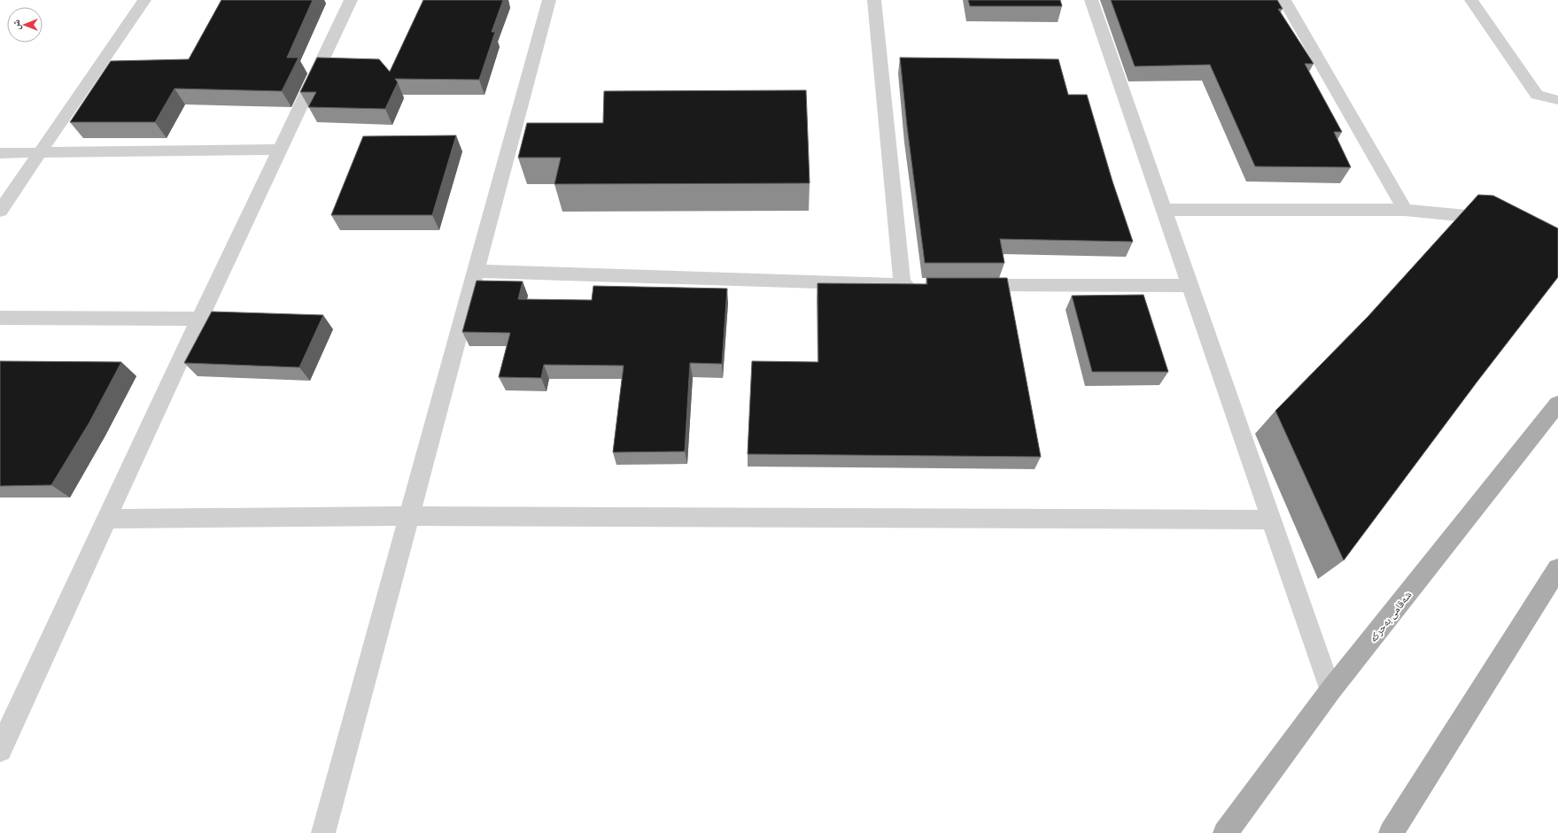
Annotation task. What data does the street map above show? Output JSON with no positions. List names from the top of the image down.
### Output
{
  "streets": {
    "main road": ["شەقامی بەحرکە"]
  },
  "north": "left"
}
